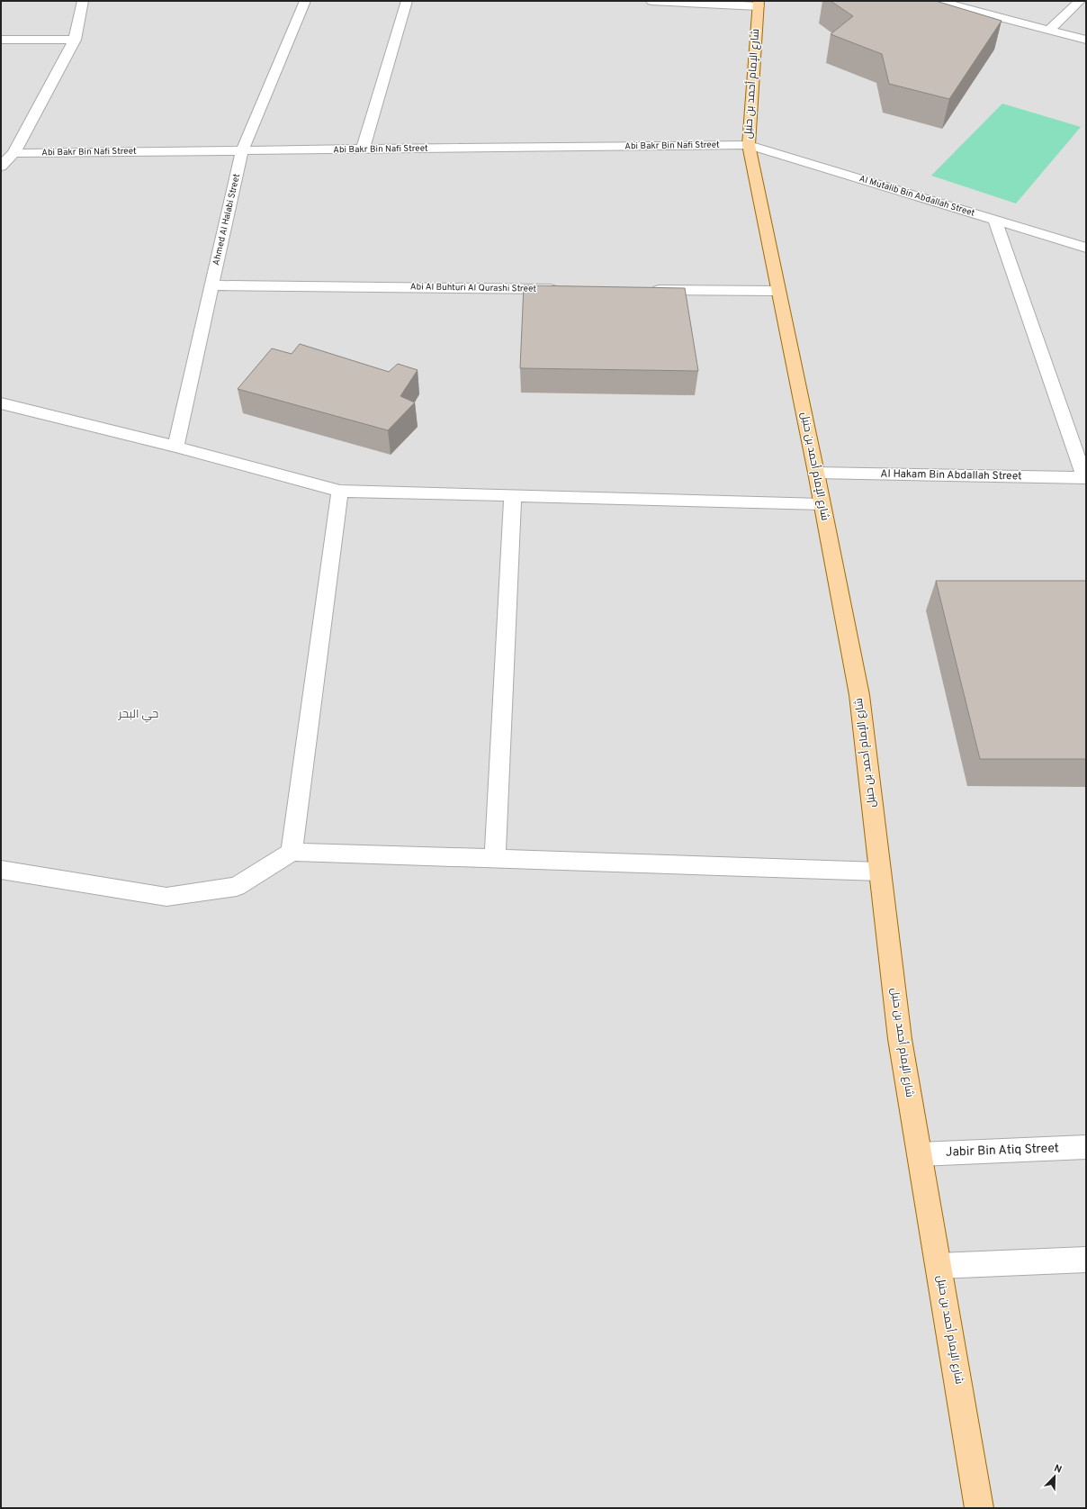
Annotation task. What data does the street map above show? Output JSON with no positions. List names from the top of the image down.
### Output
{
  "streets": {
    "main road": ["شارع الإمام أحمد بن حنبل"],
    "street": [
      "Abi Bakr Bin Nafi Street",
      "Al Mutalib Bin Abdallah Street",
      "Ahmed Al Halabi Street",
      "Abi Al Buhturi Al Qurashi Street",
      "Al Hakam Bin Abdallah Street",
      "Jabir Bin Atiq Street"
    ]
  },
  "crossings": [
    ["شارع الإمام أحمد بن حنبل", "Abi Bakr Bin Nafi Street"],
    ["شارع الإمام أحمد بن حنبل", "Al Mutalib Bin Abdallah Street"],
    ["شارع الإمام أحمد بن حنبل", "Al Hakam Bin Abdallah Street"],
    ["شارع الإمام أحمد بن حنبل", "Jabir Bin Atiq Street"],
    ["Abi Bakr Bin Nafi Street", "Al Mutalib Bin Abdallah Street"],
    ["Abi Bakr Bin Nafi Street", "Ahmed Al Halabi Street"],
    ["Ahmed Al Halabi Street", "Abi Al Buhturi Al Qurashi Street"]
  ],
  "districts": ["حي البحر"],
  "north": "top right"
}
